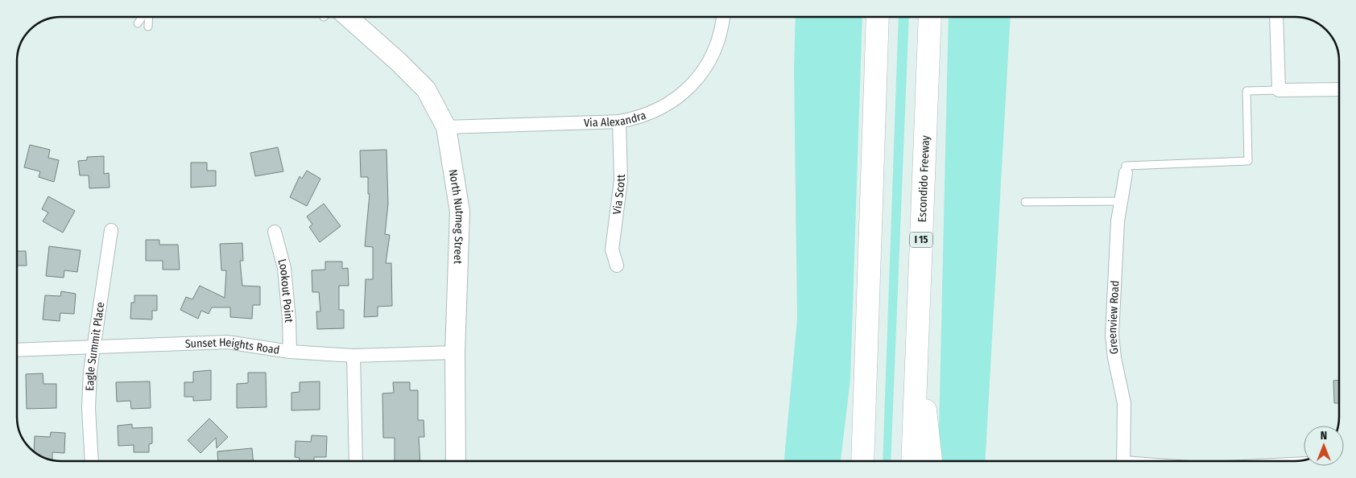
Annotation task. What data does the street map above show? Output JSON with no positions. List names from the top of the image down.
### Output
{
  "streets": {
    "highway": ["Escondido Freeway", "I 15"],
    "street": [
      "Via Alexandra",
      "Via Scott",
      "North Nutmeg Street",
      "Lookout Point",
      "Greenview Road",
      "Sunset Heights Road",
      "Eagle Summit Place"
    ]
  },
  "crossings": [
    ["Via Alexandra", "Via Scott"],
    ["Via Alexandra", "North Nutmeg Street"],
    ["North Nutmeg Street", "Sunset Heights Road"],
    ["Lookout Point", "Sunset Heights Road"],
    ["Sunset Heights Road", "Eagle Summit Place"]
  ],
  "north": "top"
}
